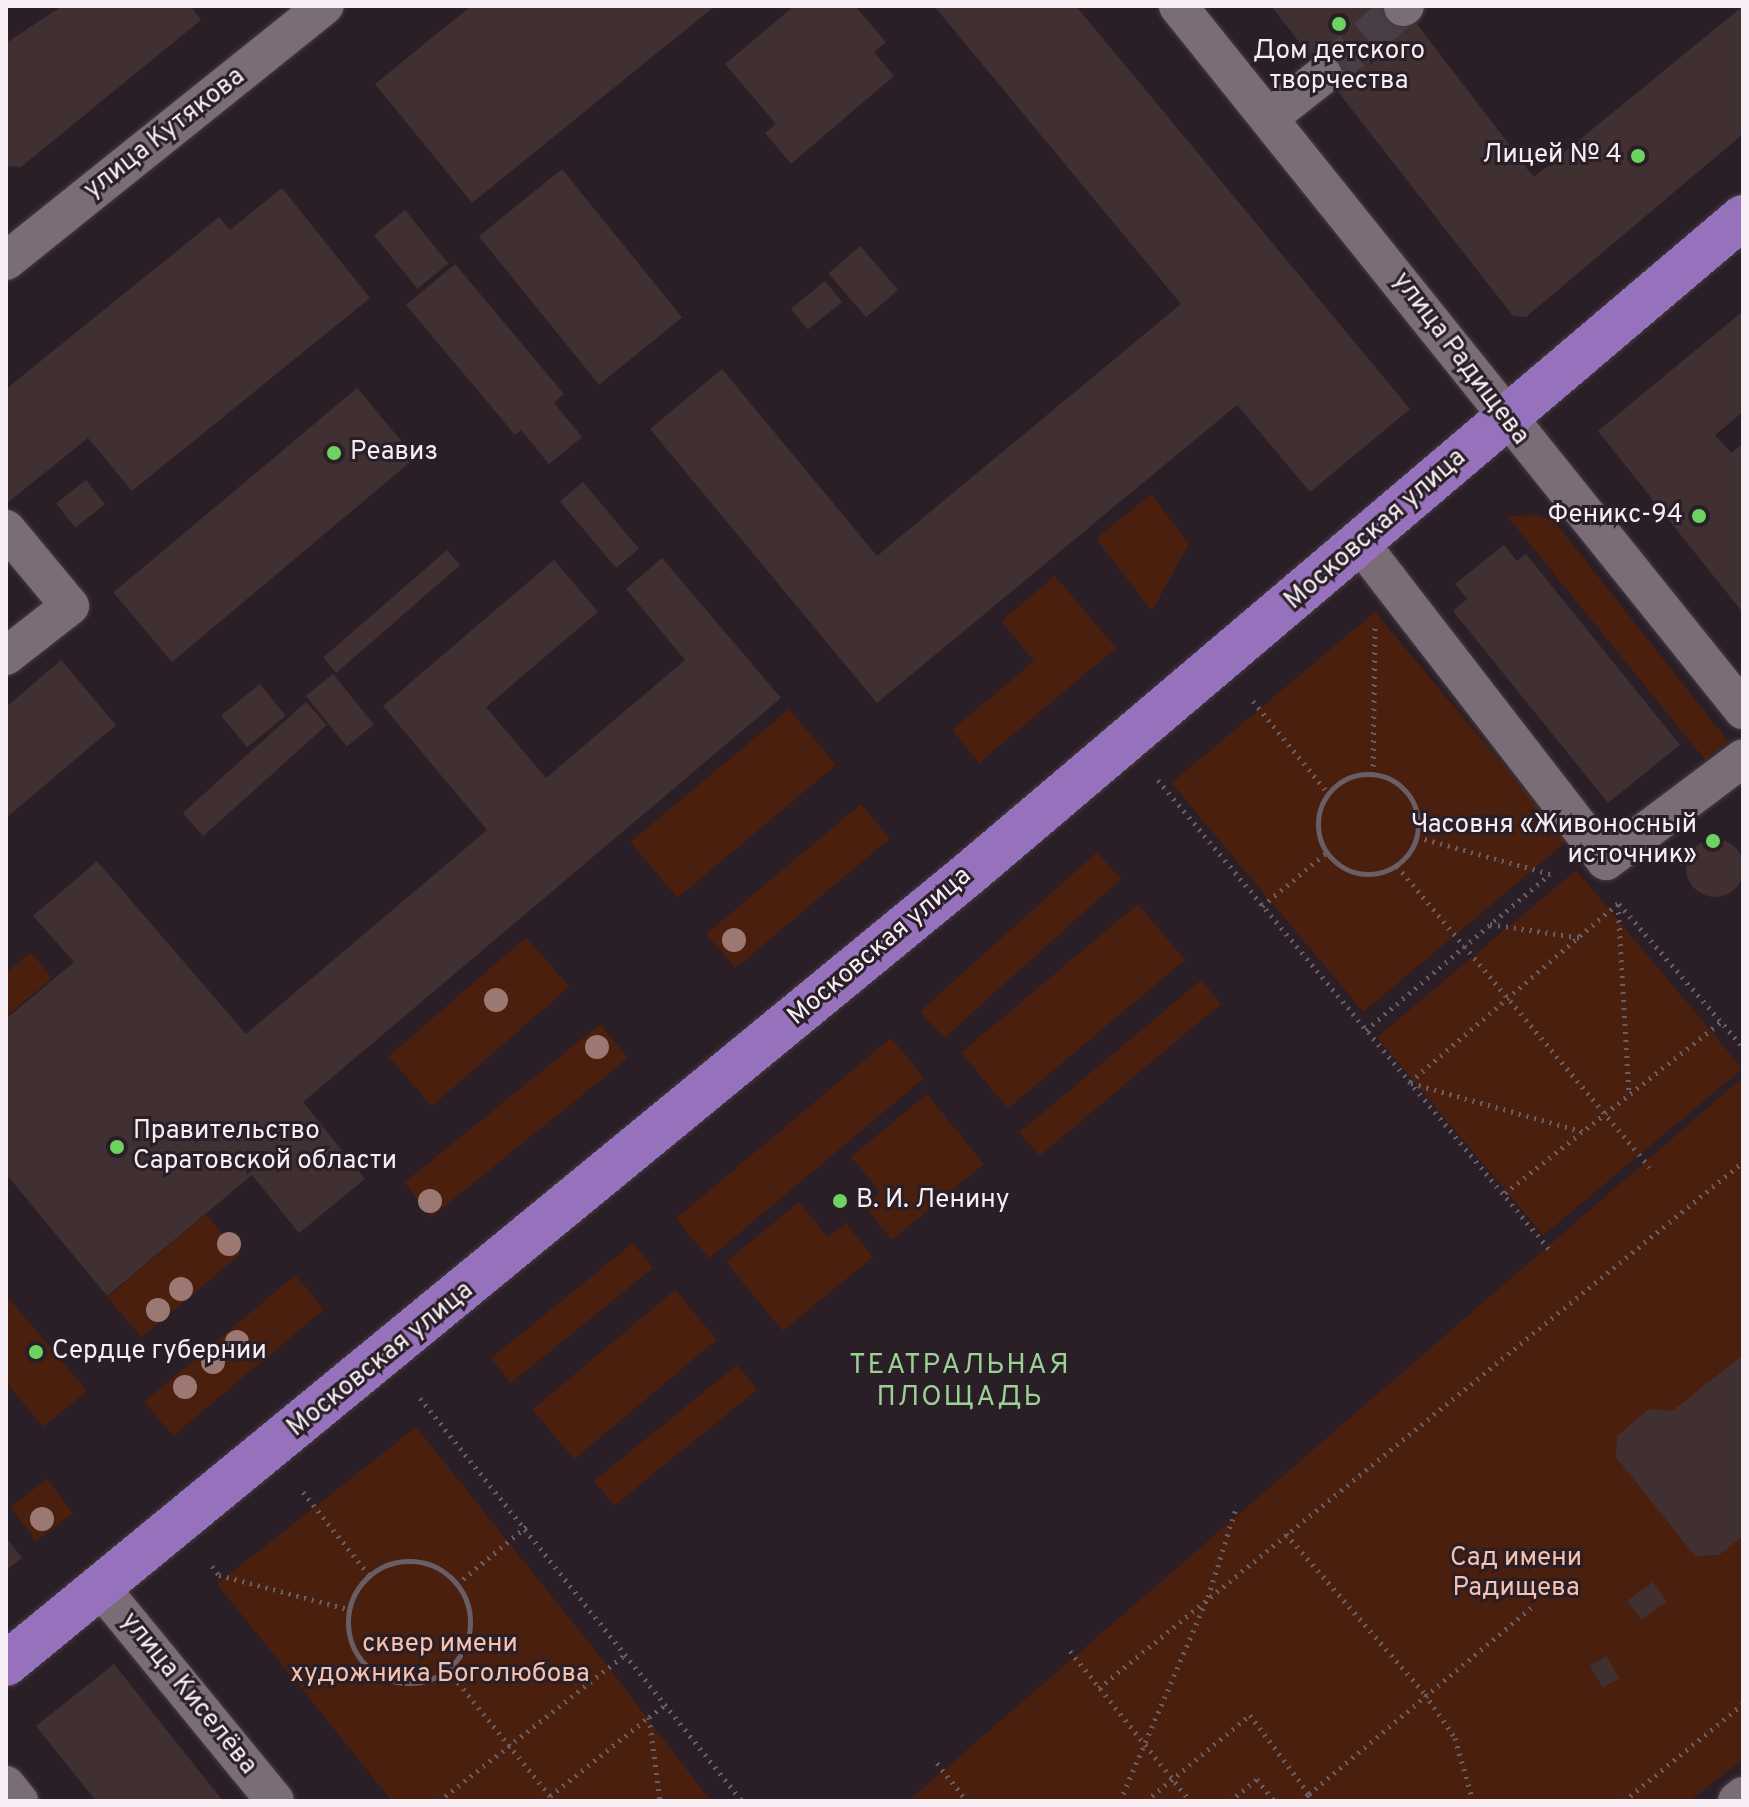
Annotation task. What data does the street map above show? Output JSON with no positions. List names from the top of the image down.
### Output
{
  "streets": {
    "main road": ["Московская улица"],
    "street": ["улица Кутякова", "улица Радищева", "улица Киселёва"]
  },
  "crossings": [
    ["улица Радищева", "Московская улица"],
    ["Московская улица", "улица Киселёва"]
  ],
  "districts": ["ТЕАТРАЛЬНАЯ ПЛОЩАДЬ"],
  "parks": ["Сад имени Радищева", "сквер имени художника Боголюбова"],
  "places": [
    "Дом детского творчества",
    "Лицей № 4",
    "Реавиз",
    "Феникс-94",
    "Часовня «Живоносный источник»",
    "Правительство Саратовской области",
    "В. И. Ленину",
    "Сердце губернии"
  ]
}
